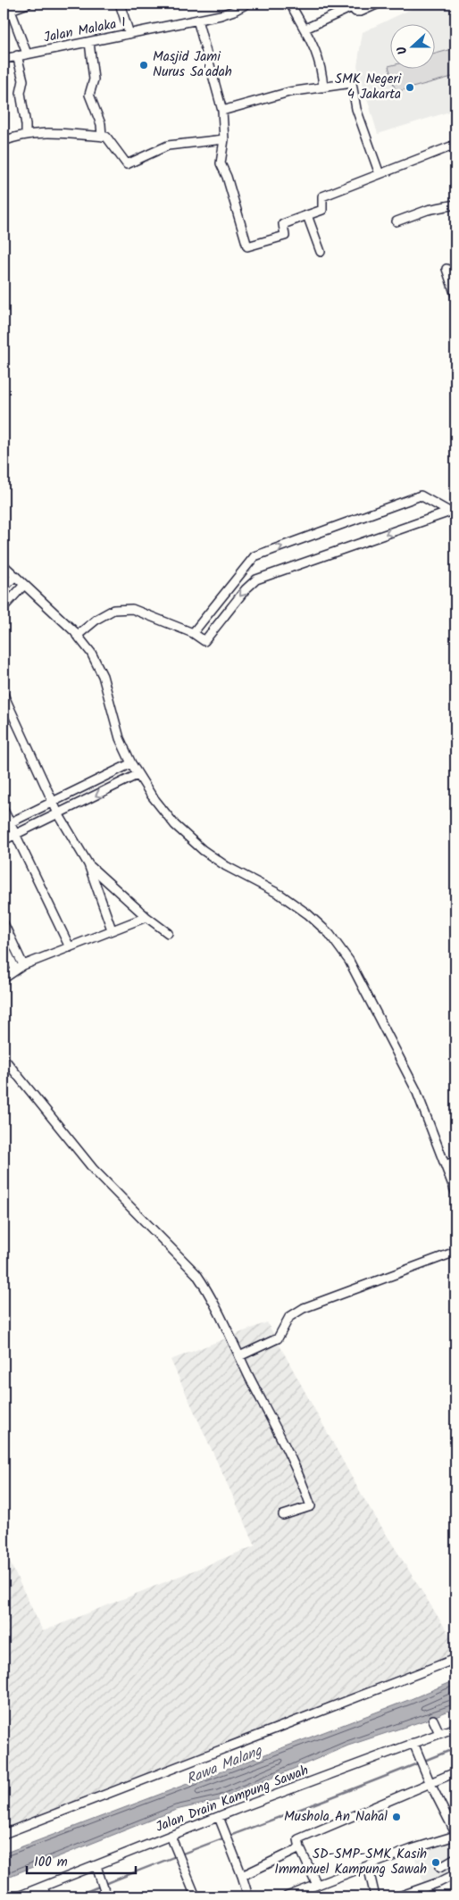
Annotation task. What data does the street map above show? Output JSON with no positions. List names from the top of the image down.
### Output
{
  "streets": {
    "street": ["Jalan Malaka I", "Jalan Drain Kampung Sawah"]
  },
  "water": ["Rawa Malang"],
  "places": [
    "Masjid Jami Nurus Sa'adah",
    "SMK Negeri 4 Jakarta",
    "Mushola An Nahal",
    "SD-SMP-SMK Kasih Immanuel Kampung Sawah"
  ],
  "scale_bar": "100 m",
  "north": "left"
}
